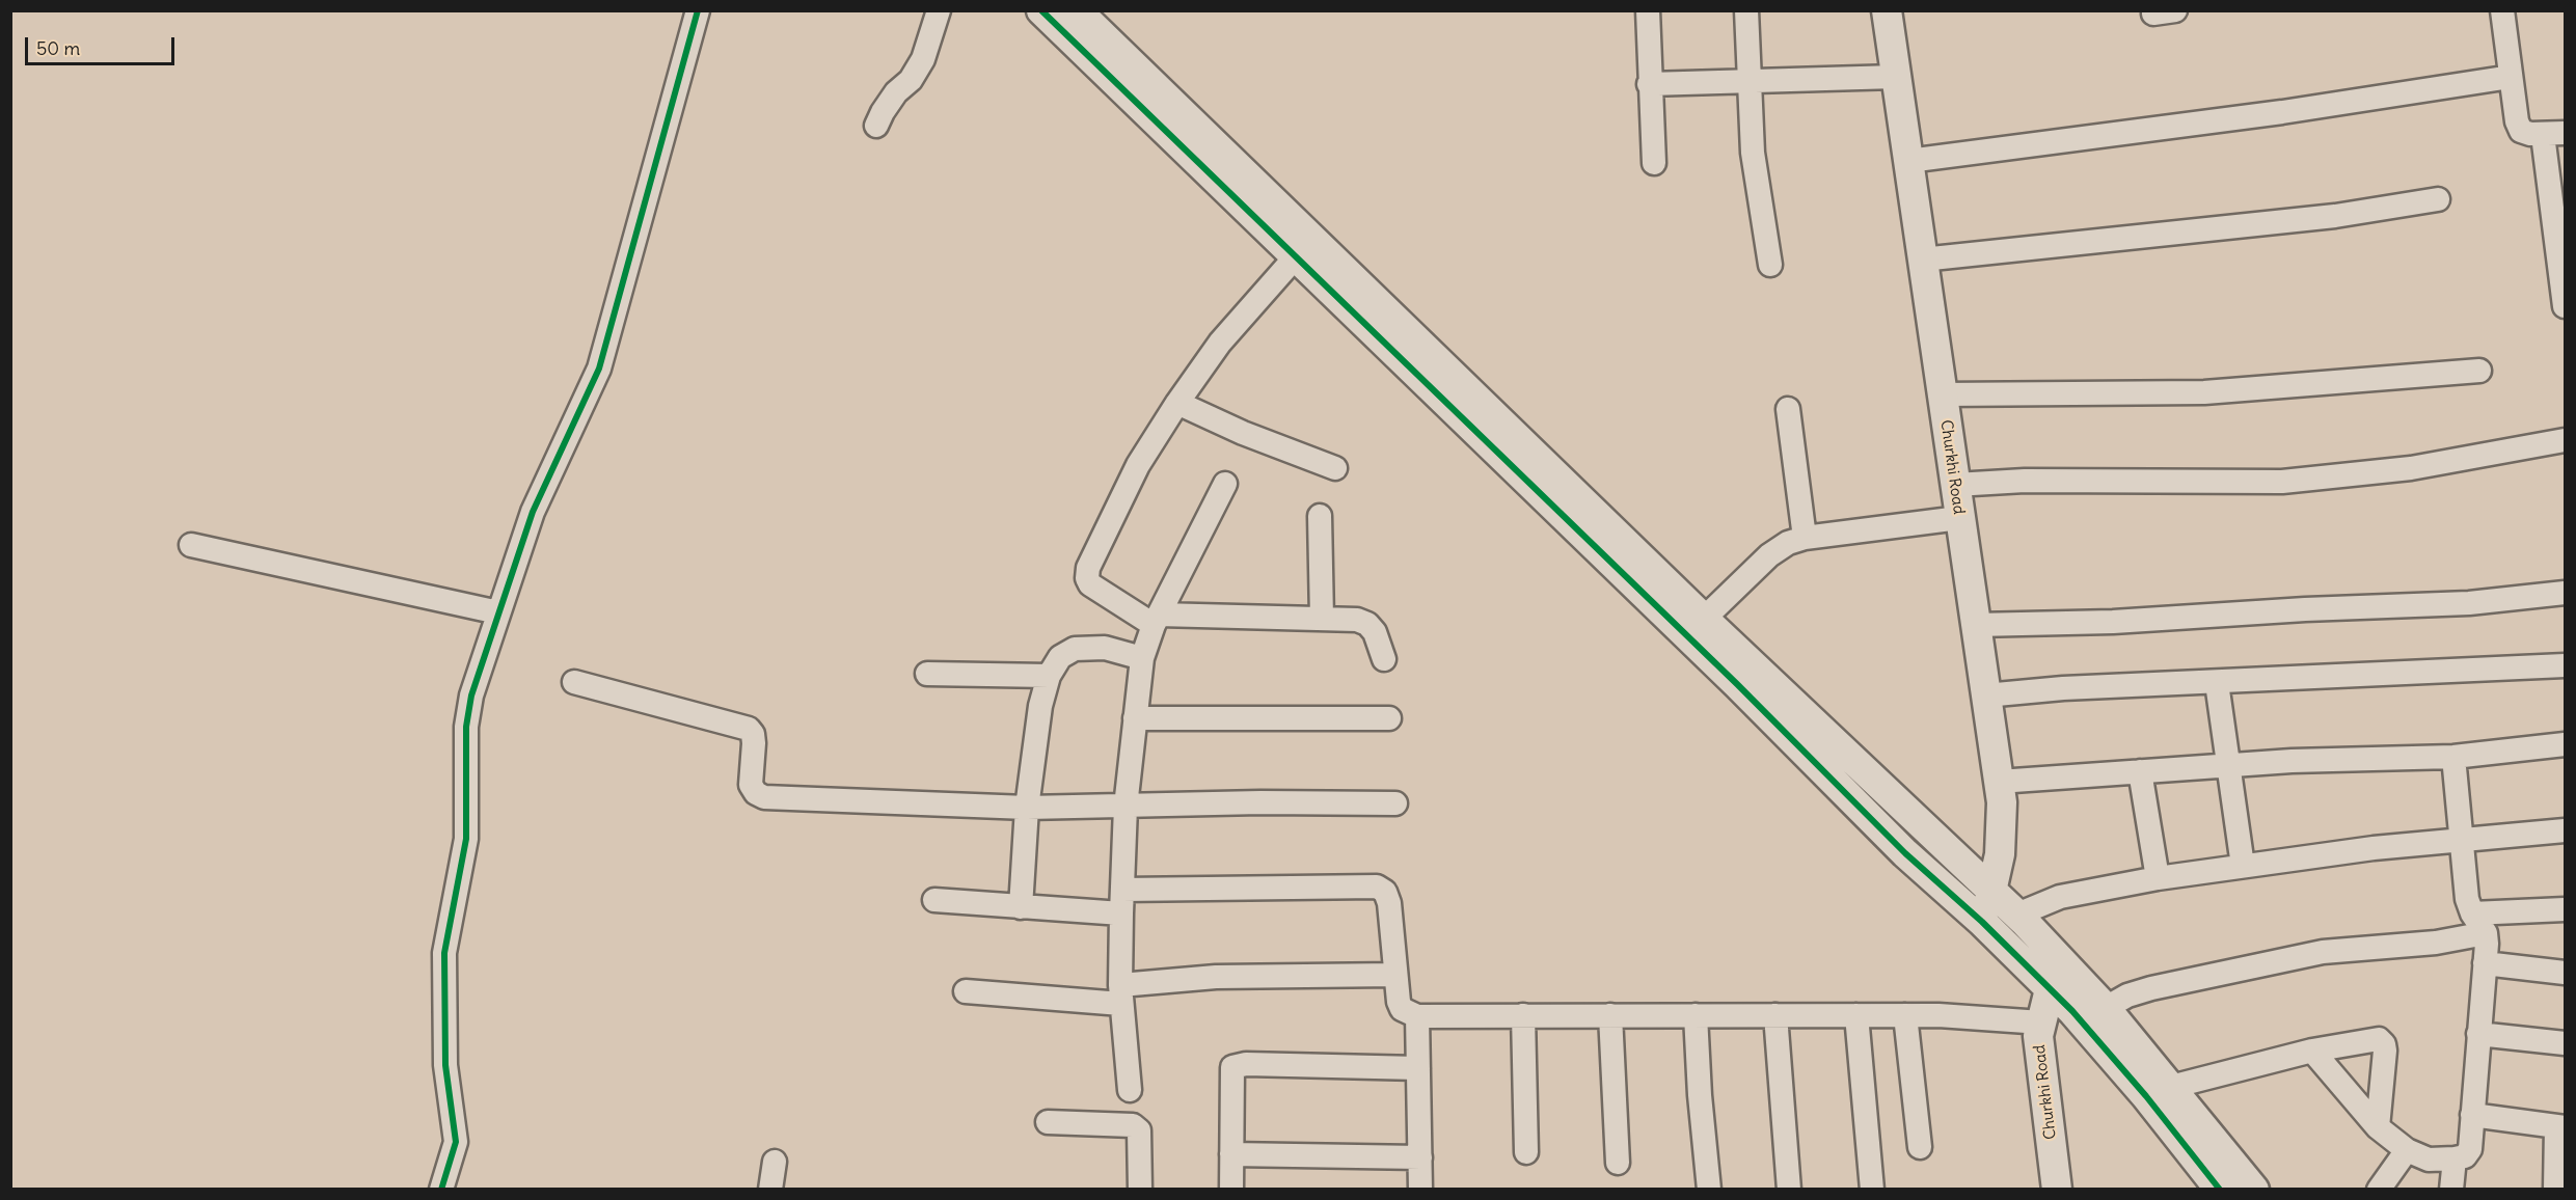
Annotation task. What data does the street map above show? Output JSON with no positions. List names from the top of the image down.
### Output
{
  "streets": {
    "street": ["Churkhi Road"]
  },
  "scale_bar": "50 m"
}
